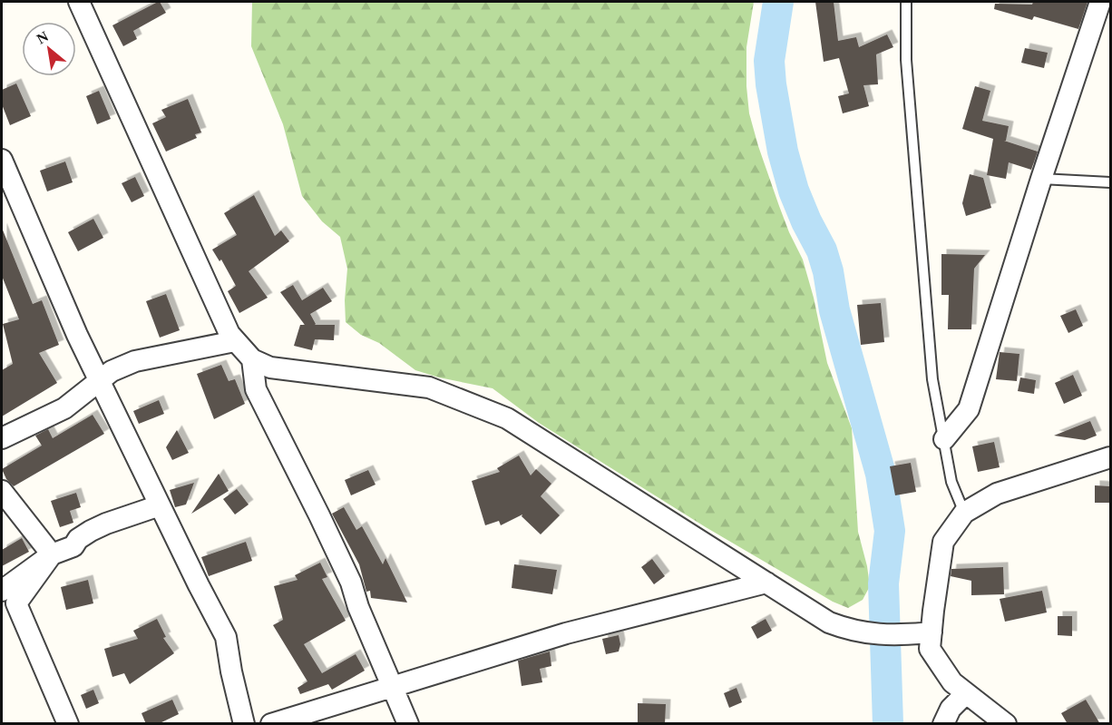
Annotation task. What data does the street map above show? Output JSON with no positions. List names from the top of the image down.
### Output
{
  "north": "top left"
}
